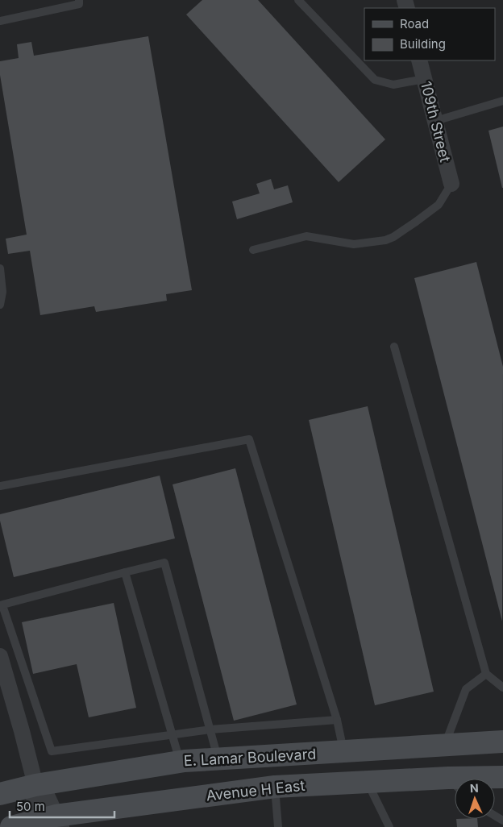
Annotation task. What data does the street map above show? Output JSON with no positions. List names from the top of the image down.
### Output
{
  "streets": {
    "street": ["109th Street", "E. Lamar Boulevard", "Avenue H East"]
  },
  "legend": ["Road", "Building"],
  "scale_bar": "50 m",
  "north": "top"
}
